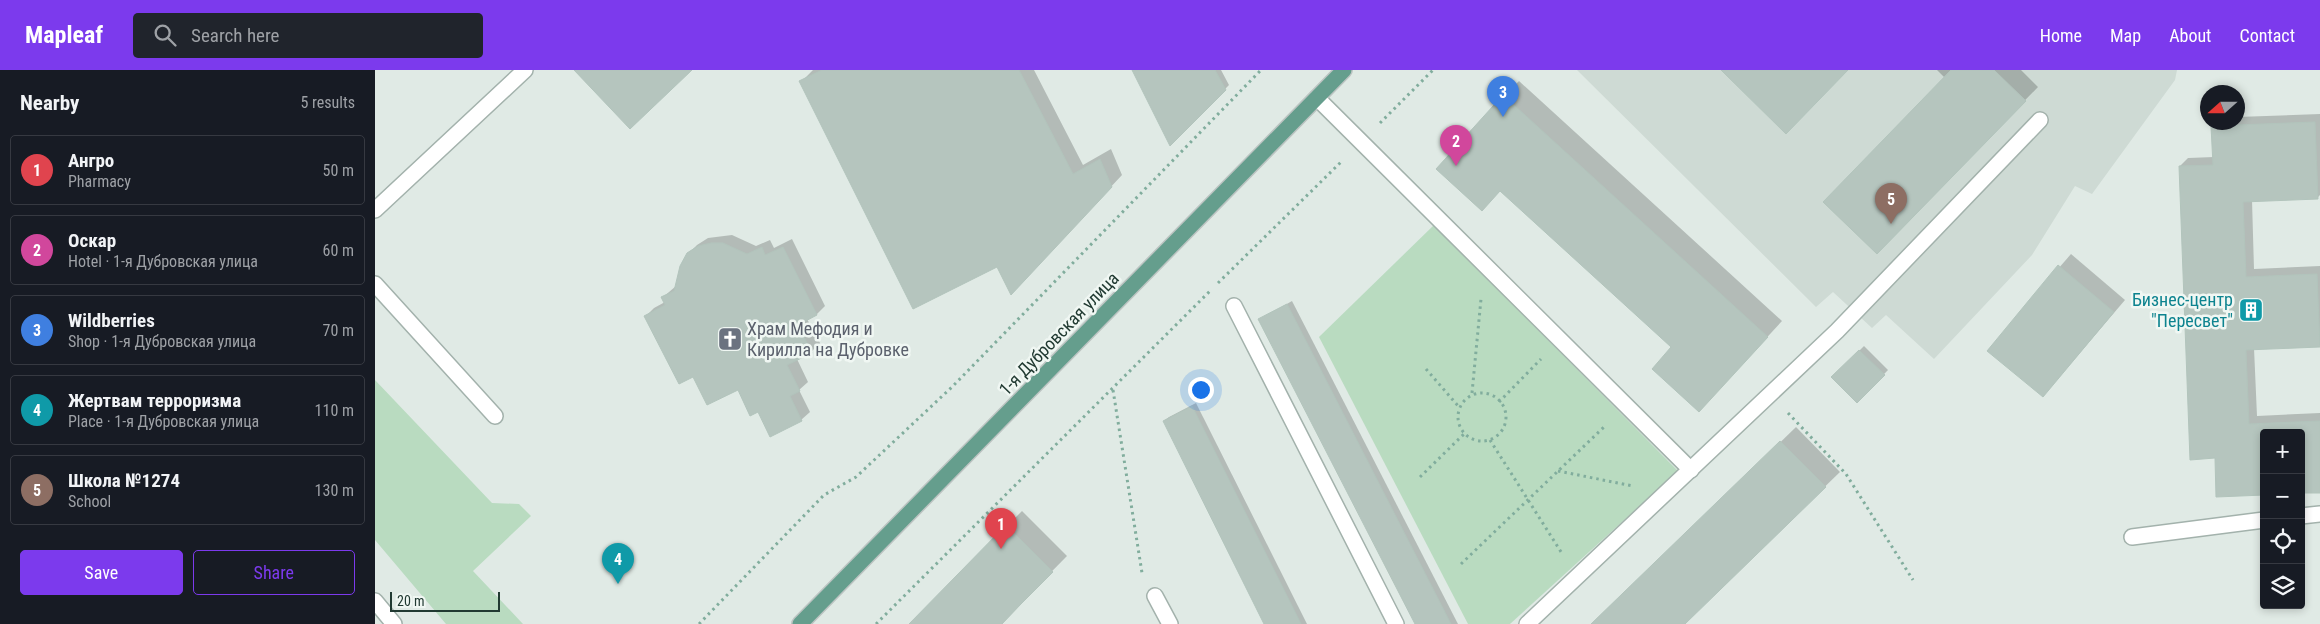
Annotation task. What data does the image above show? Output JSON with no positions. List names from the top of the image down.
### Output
{
  "streets": {
    "main road": ["1-я Дубровская улица"]
  },
  "places": {
    "building": ["Бизнес-центр \"Пересвет\""],
    "church": ["Храм Мефодия и Кирилла на Дубровке"]
  },
  "scale_bar": "20 m",
  "north": "left",
  "page": {
    "header": "Mapleaf",
    "search": "Search here",
    "nav": [
      "Home",
      "Map",
      "About",
      "Contact"
    ],
    "heading": ["Nearby", "5 results"],
    "pins": [
      "3",
      "2",
      "5",
      "1",
      "4"
    ],
    "list": [
      {
        "mark": "1",
        "name": "Ангро",
        "note": "Pharmacy",
        "value": "50 m"
      },
      {
        "mark": "2",
        "name": "Оскар",
        "note": "Hotel · 1-я Дубровская улица",
        "value": "60 m"
      },
      {
        "mark": "3",
        "name": "Wildberries",
        "note": "Shop · 1-я Дубровская улица",
        "value": "70 m"
      },
      {
        "mark": "4",
        "name": "Жертвам терроризма",
        "note": "Place · 1-я Дубровская улица",
        "value": "110 m"
      },
      {
        "mark": "5",
        "name": "Школа №1274",
        "note": "School",
        "value": "130 m"
      }
    ],
    "map_buttons": ["+", "−"],
    "buttons": ["Save", "Share"],
    "scale": "20 m"
  }
}
